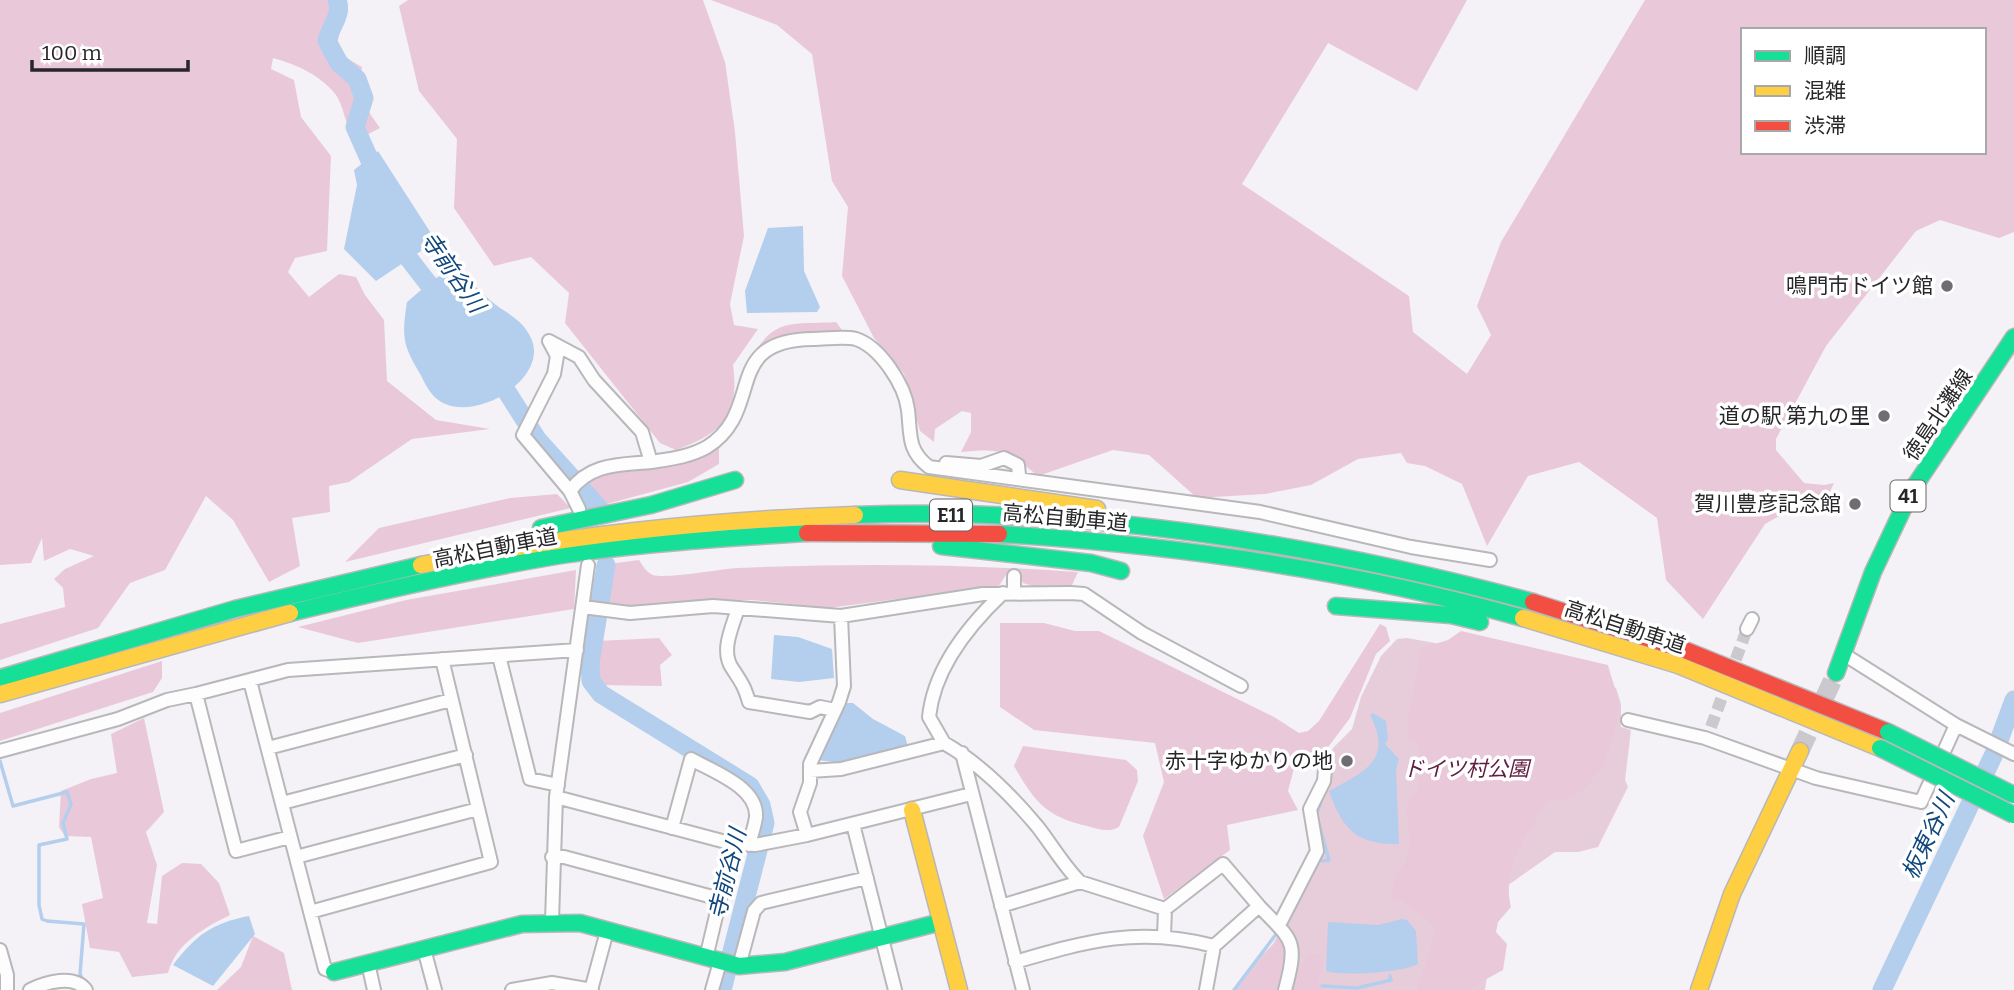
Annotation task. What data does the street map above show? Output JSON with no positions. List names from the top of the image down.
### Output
{
  "streets": {
    "main road": [
      "徳島北灘線",
      "41",
      "E11",
      "高松自動車道"
    ]
  },
  "water": ["寺前谷川", "板東谷川"],
  "parks": ["ドイツ村公園"],
  "places": [
    "鳴門市ドイツ館",
    "道の駅 第九の里",
    "賀川豊彦記念館",
    "赤十字ゆかりの地"
  ],
  "legend": ["順調", "混雑", "渋滞"],
  "scale_bar": "100 m"
}
